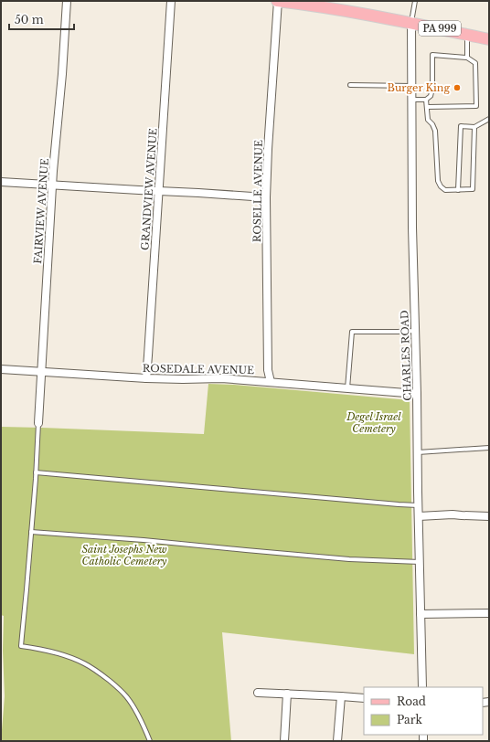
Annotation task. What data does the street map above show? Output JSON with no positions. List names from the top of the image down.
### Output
{
  "streets": {
    "main road": ["PA 999"],
    "street": [
      "GRANDVIEW AVENUE",
      "ROSELLE AVENUE",
      "FAIRVIEW AVENUE",
      "CHARLES ROAD",
      "ROSEDALE AVENUE"
    ]
  },
  "crossings": [
    ["PA 999", "ROSELLE AVENUE"],
    ["PA 999", "CHARLES ROAD"],
    ["GRANDVIEW AVENUE", "ROSEDALE AVENUE"],
    ["ROSELLE AVENUE", "ROSEDALE AVENUE"],
    ["FAIRVIEW AVENUE", "ROSEDALE AVENUE"],
    ["CHARLES ROAD", "ROSEDALE AVENUE"]
  ],
  "parks": ["Degel Israel Cemetery", "Saint Josephs New Catholic Cemetery"],
  "places": ["Burger King"],
  "legend": ["Road", "Park"],
  "scale_bar": "50 m"
}
